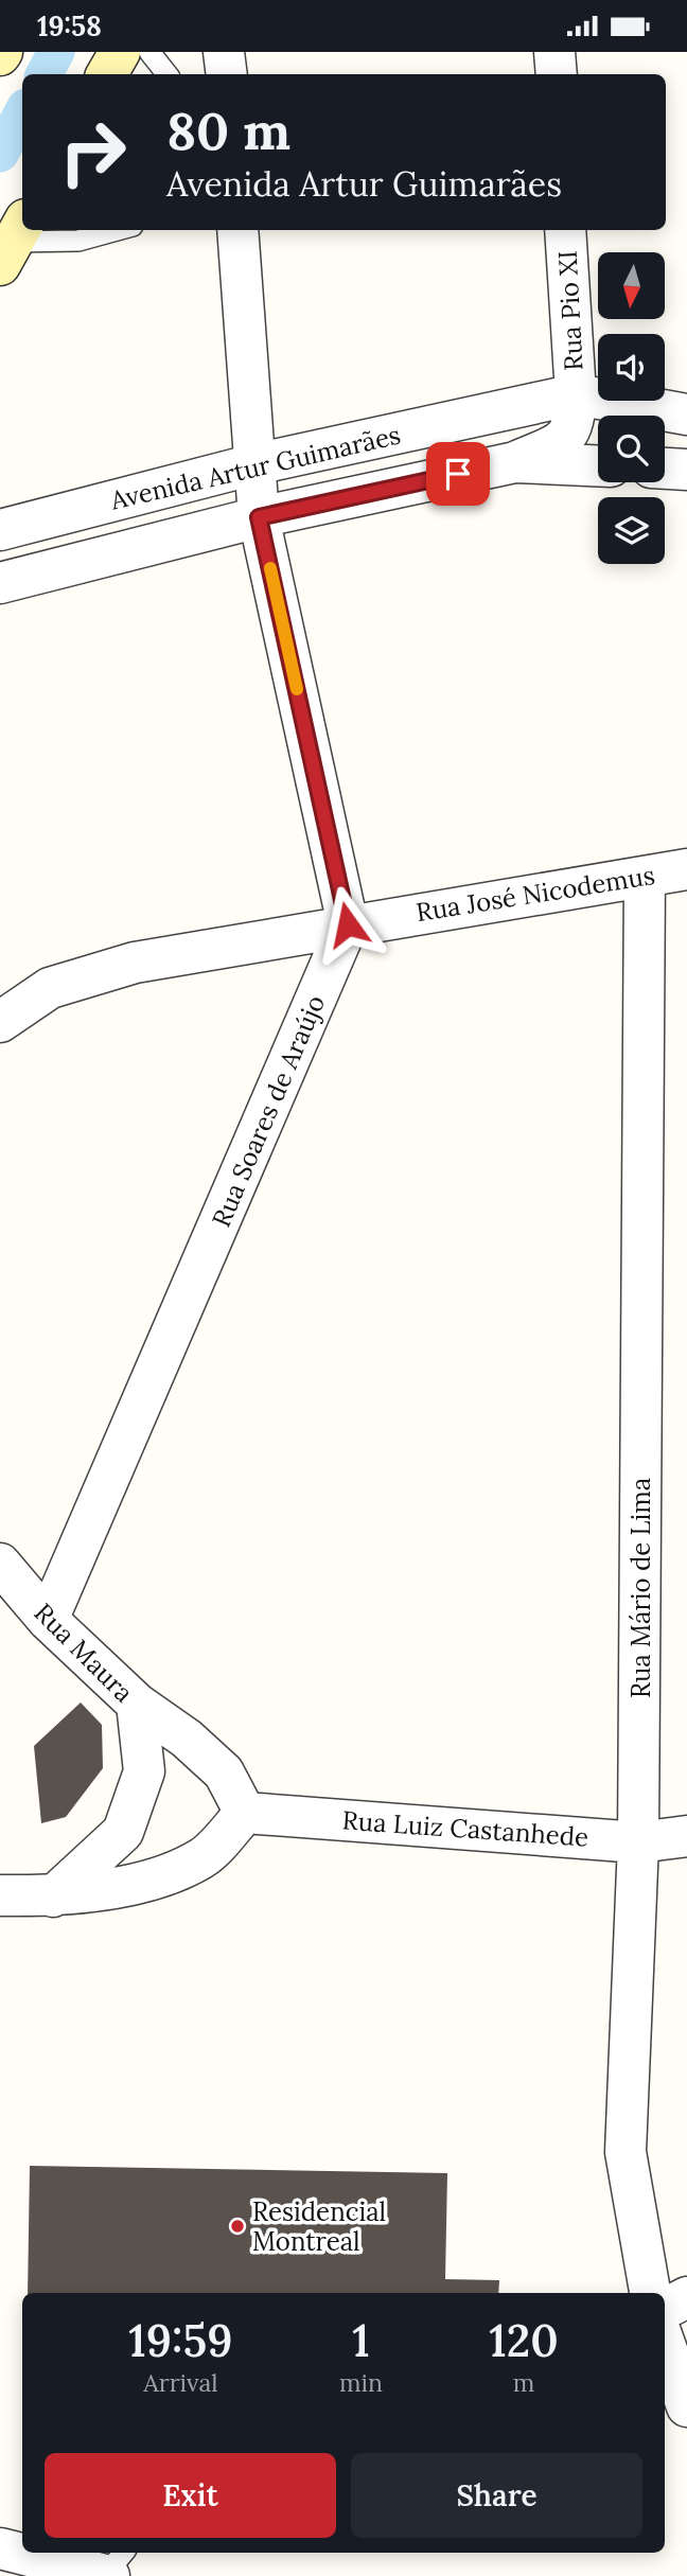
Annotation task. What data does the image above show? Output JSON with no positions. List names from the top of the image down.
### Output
{
  "streets": {
    "street": [
      "Rua Pio XI",
      "Avenida Artur Guimarães",
      "Rua José Nicodemus",
      "Rua Soares de Araújo",
      "Rua Mário de Lima",
      "Rua Maura",
      "Rua Luiz Castanhede"
    ]
  },
  "crossings": [
    ["Rua Pio XI", "Avenida Artur Guimarães"],
    ["Rua José Nicodemus", "Rua Soares de Araújo"],
    ["Rua José Nicodemus", "Rua Mário de Lima"],
    ["Rua Soares de Araújo", "Rua Maura"],
    ["Rua Mário de Lima", "Rua Luiz Castanhede"]
  ],
  "places": ["Residencial Montreal"],
  "north": "bottom",
  "page": {
    "status": "19:58",
    "turn": ["80 m", "Avenida Artur Guimarães"],
    "eta": [
      "19:59",
      "Arrival",
      "1",
      "min",
      "120",
      "m"
    ],
    "buttons": ["Exit", "Share"]
  }
}
